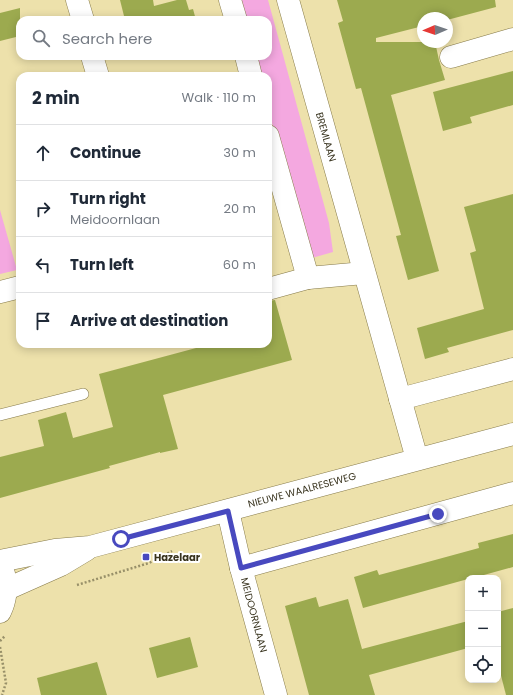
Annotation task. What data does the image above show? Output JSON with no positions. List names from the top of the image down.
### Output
{
  "streets": {
    "street": ["BREMLAAN", "NIEUWE WAALRESEWEG", "MEIDOORNLAAN"]
  },
  "crossings": [
    ["BREMLAAN", "NIEUWE WAALRESEWEG"],
    ["NIEUWE WAALRESEWEG", "MEIDOORNLAAN"]
  ],
  "places": {
    "transit": ["Hazelaar"]
  },
  "north": "left",
  "page": {
    "search": "Search here",
    "heading": ["2 min", "Walk · 110 m"],
    "list": [
      ["Continue", "30 m"],
      ["Turn right", "Meidoornlaan", "20 m"],
      ["Turn left", "60 m"],
      "Arrive at destination"
    ],
    "map_buttons": ["+", "−"]
  }
}
